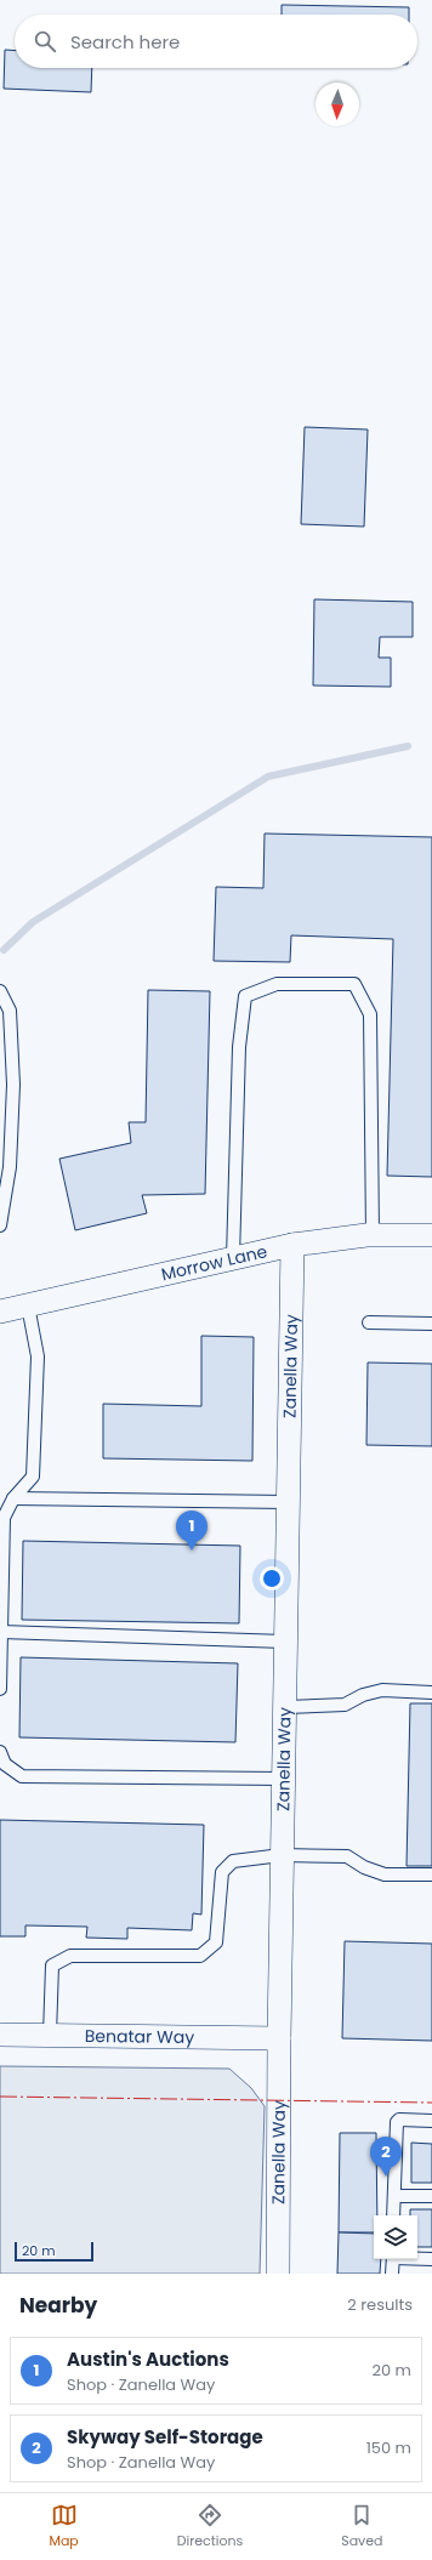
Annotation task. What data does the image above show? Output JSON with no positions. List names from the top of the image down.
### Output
{
  "streets": {
    "street": ["Morrow Lane", "Zanella Way", "Benatar Way"]
  },
  "crossings": [
    ["Morrow Lane", "Zanella Way"],
    ["Zanella Way", "Benatar Way"]
  ],
  "scale_bar": "20 m",
  "north": "bottom",
  "page": {
    "search": "Search here",
    "pins": ["1", "2"],
    "scale": "20 m",
    "heading": ["Nearby", "2 results"],
    "list": [
      {
        "mark": "1",
        "name": "Austin's Auctions",
        "note": "Shop · Zanella Way",
        "value": "20 m"
      },
      {
        "mark": "2",
        "name": "Skyway Self-Storage",
        "note": "Shop · Zanella Way",
        "value": "150 m"
      }
    ],
    "nav": ["Map", "Directions", "Saved"]
  }
}
